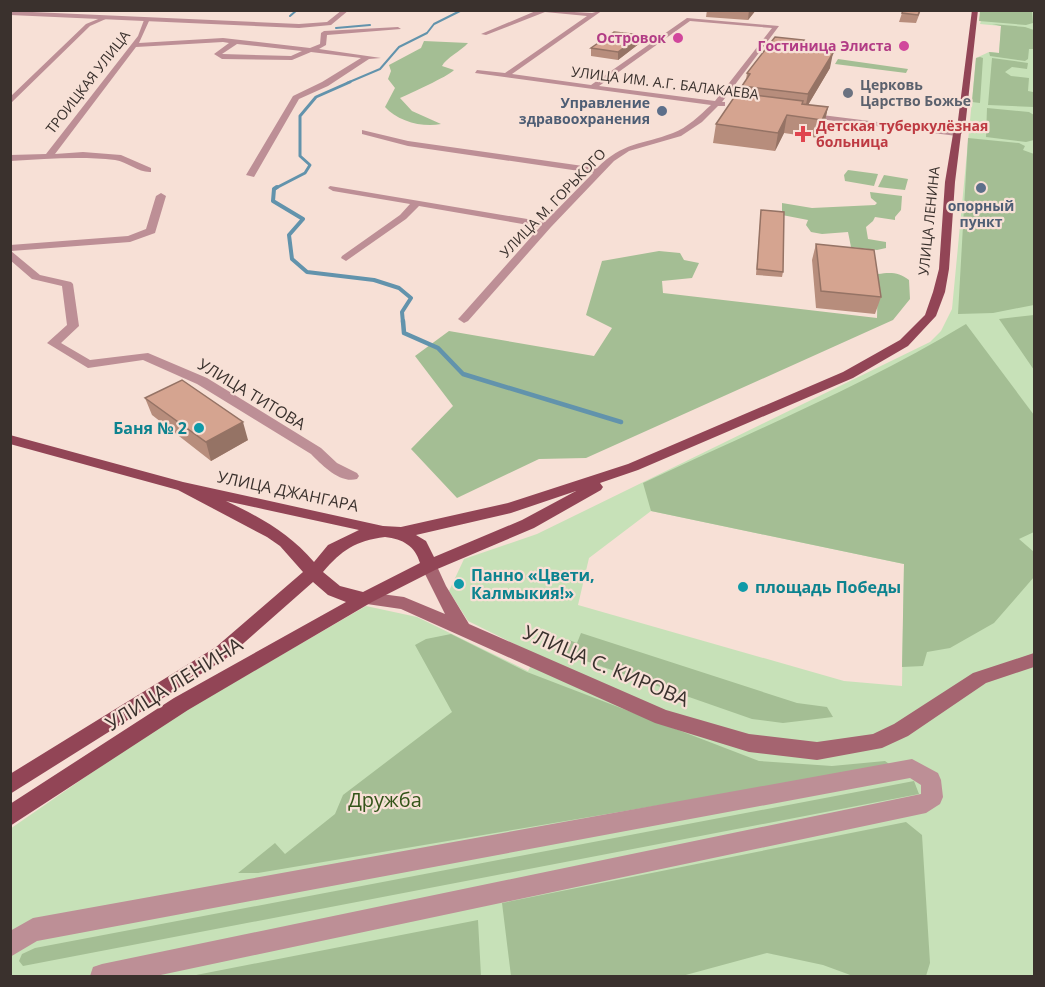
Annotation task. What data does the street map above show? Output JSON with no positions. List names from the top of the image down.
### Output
{
  "streets": {
    "main road": ["УЛИЦА ЛЕНИНА", "УЛИЦА ДЖАНГАРА", "УЛИЦА С. КИРОВА"],
    "street": [
      "ТРОИЦКАЯ УЛИЦА",
      "УЛИЦА ИМ. А.Г. БАЛАКАЕВА",
      "УЛИЦА М. ГОРЬКОГО",
      "УЛИЦА ТИТОВА"
    ]
  },
  "crossings": [
    ["УЛИЦА ИМ. А.Г. БАЛАКАЕВА", "УЛИЦА М. ГОРЬКОГО"],
    ["УЛИЦА ЛЕНИНА", "УЛИЦА ДЖАНГАРА"],
    ["УЛИЦА ЛЕНИНА", "УЛИЦА С. КИРОВА"],
    ["УЛИЦА ДЖАНГАРА", "УЛИЦА С. КИРОВА"]
  ],
  "parks": ["Дружба"],
  "places": {
    "other": [
      "Островок",
      "Гостиница Элиста",
      "Церковь Царство Божье",
      "Управление здравоохранения",
      "опорный пункт",
      "Баня № 2",
      "Панно «Цвети, Калмыкия!»",
      "площадь Победы"
    ],
    "health": ["Детская туберкулёзная больница"]
  }
}
